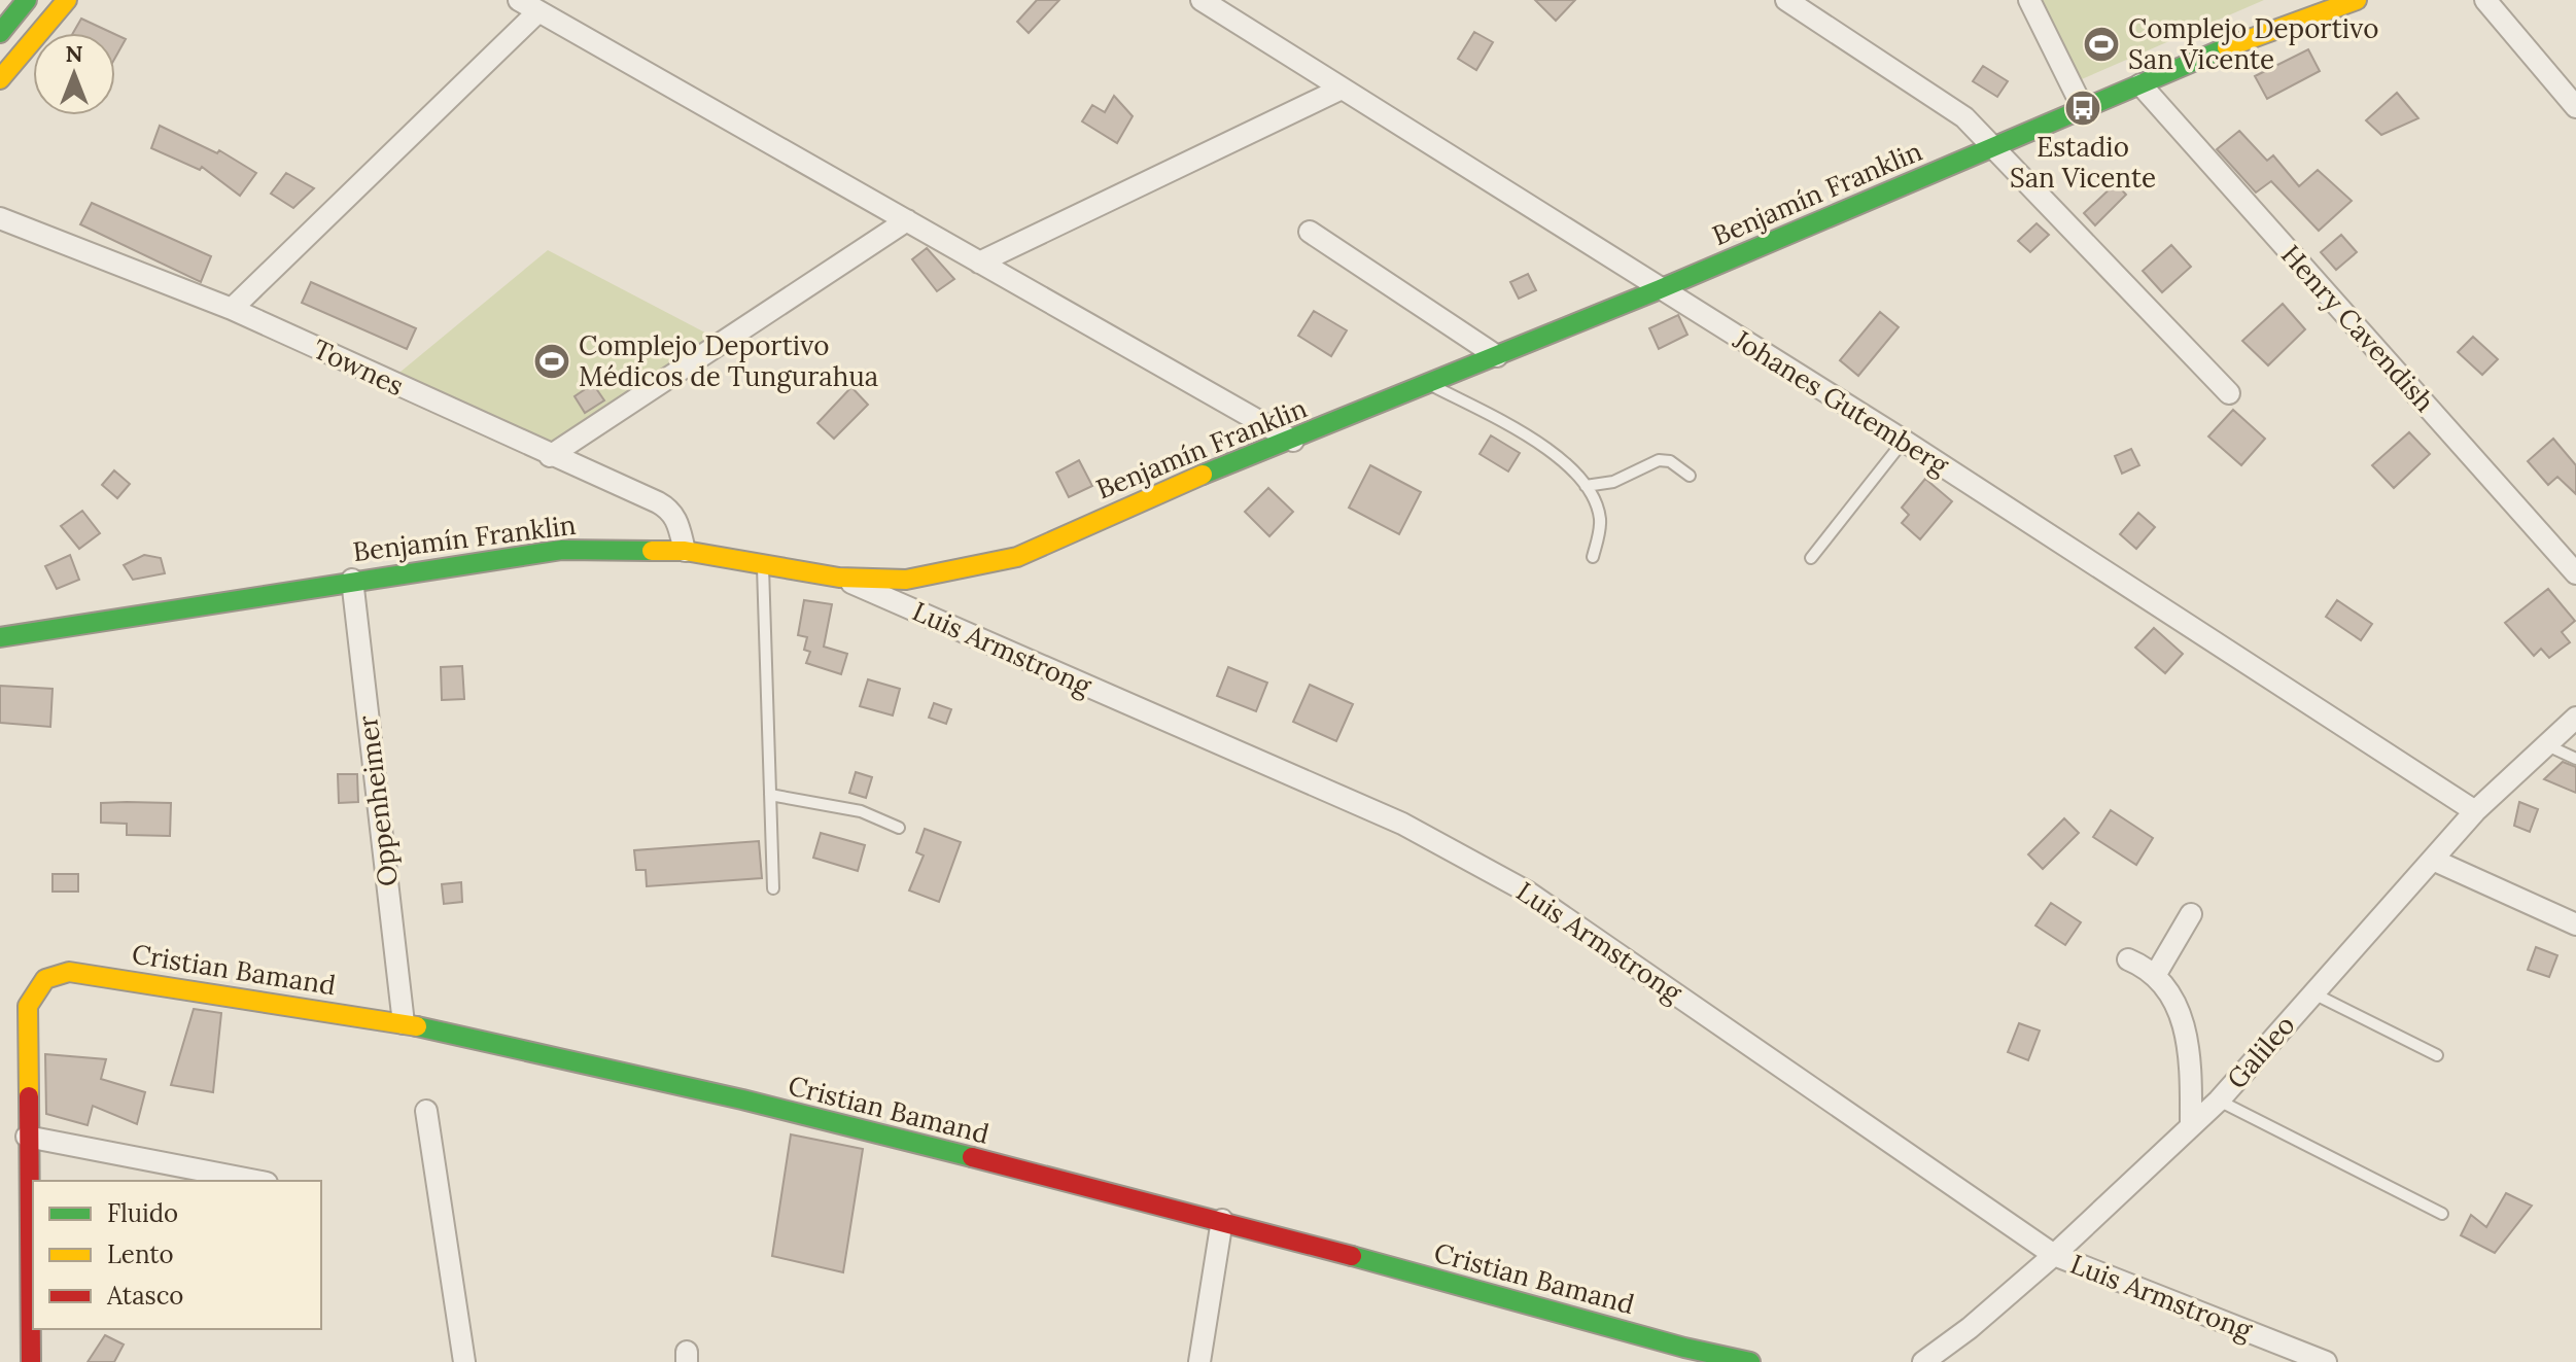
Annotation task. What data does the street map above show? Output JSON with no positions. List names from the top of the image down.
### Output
{
  "streets": {
    "street": [
      "Benjamín Franklin",
      "Henry Cavendish",
      "Townes",
      "Johanes Gutemberg",
      "Luis Armstrong",
      "Oppenheimer",
      "Cristian Bamand",
      "Galileo"
    ]
  },
  "crossings": [
    ["Benjamín Franklin", "Henry Cavendish"],
    ["Benjamín Franklin", "Townes"],
    ["Benjamín Franklin", "Johanes Gutemberg"],
    ["Benjamín Franklin", "Luis Armstrong"],
    ["Benjamín Franklin", "Oppenheimer"],
    ["Johanes Gutemberg", "Galileo"],
    ["Luis Armstrong", "Galileo"],
    ["Oppenheimer", "Cristian Bamand"]
  ],
  "places": {
    "sports": ["Complejo Deportivo San Vicente", "Complejo Deportivo Médicos de Tungurahua"],
    "bus stop": ["Estadio San Vicente"]
  },
  "legend": ["Fluido", "Lento", "Atasco"],
  "north": "top"
}
